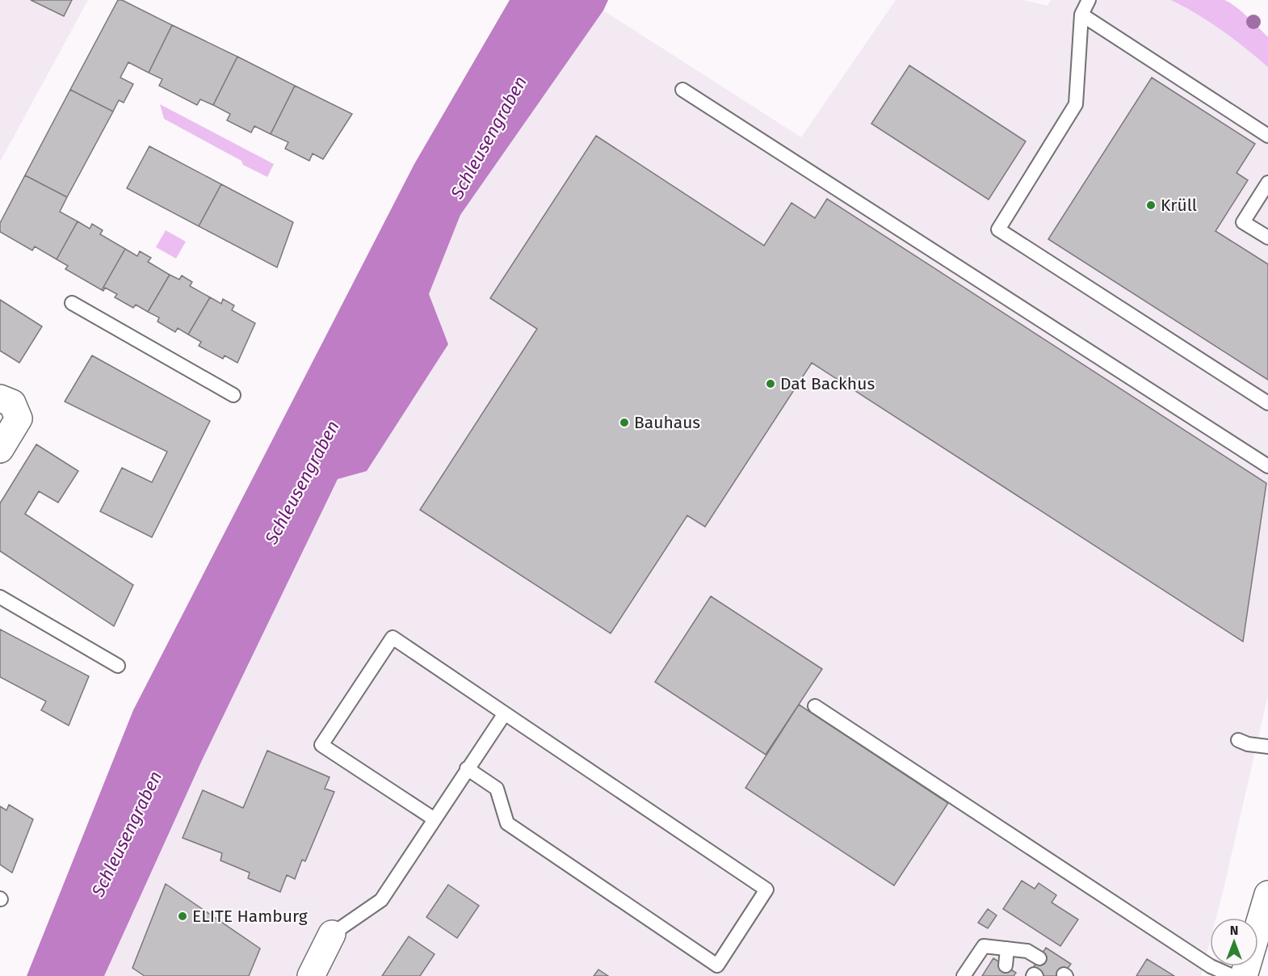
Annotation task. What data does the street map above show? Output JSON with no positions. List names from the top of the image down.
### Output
{
  "water": ["Schleusengraben"],
  "places": [
    "Krüll",
    "Dat Backhus",
    "Bauhaus",
    "ELITE Hamburg"
  ],
  "north": "top"
}
